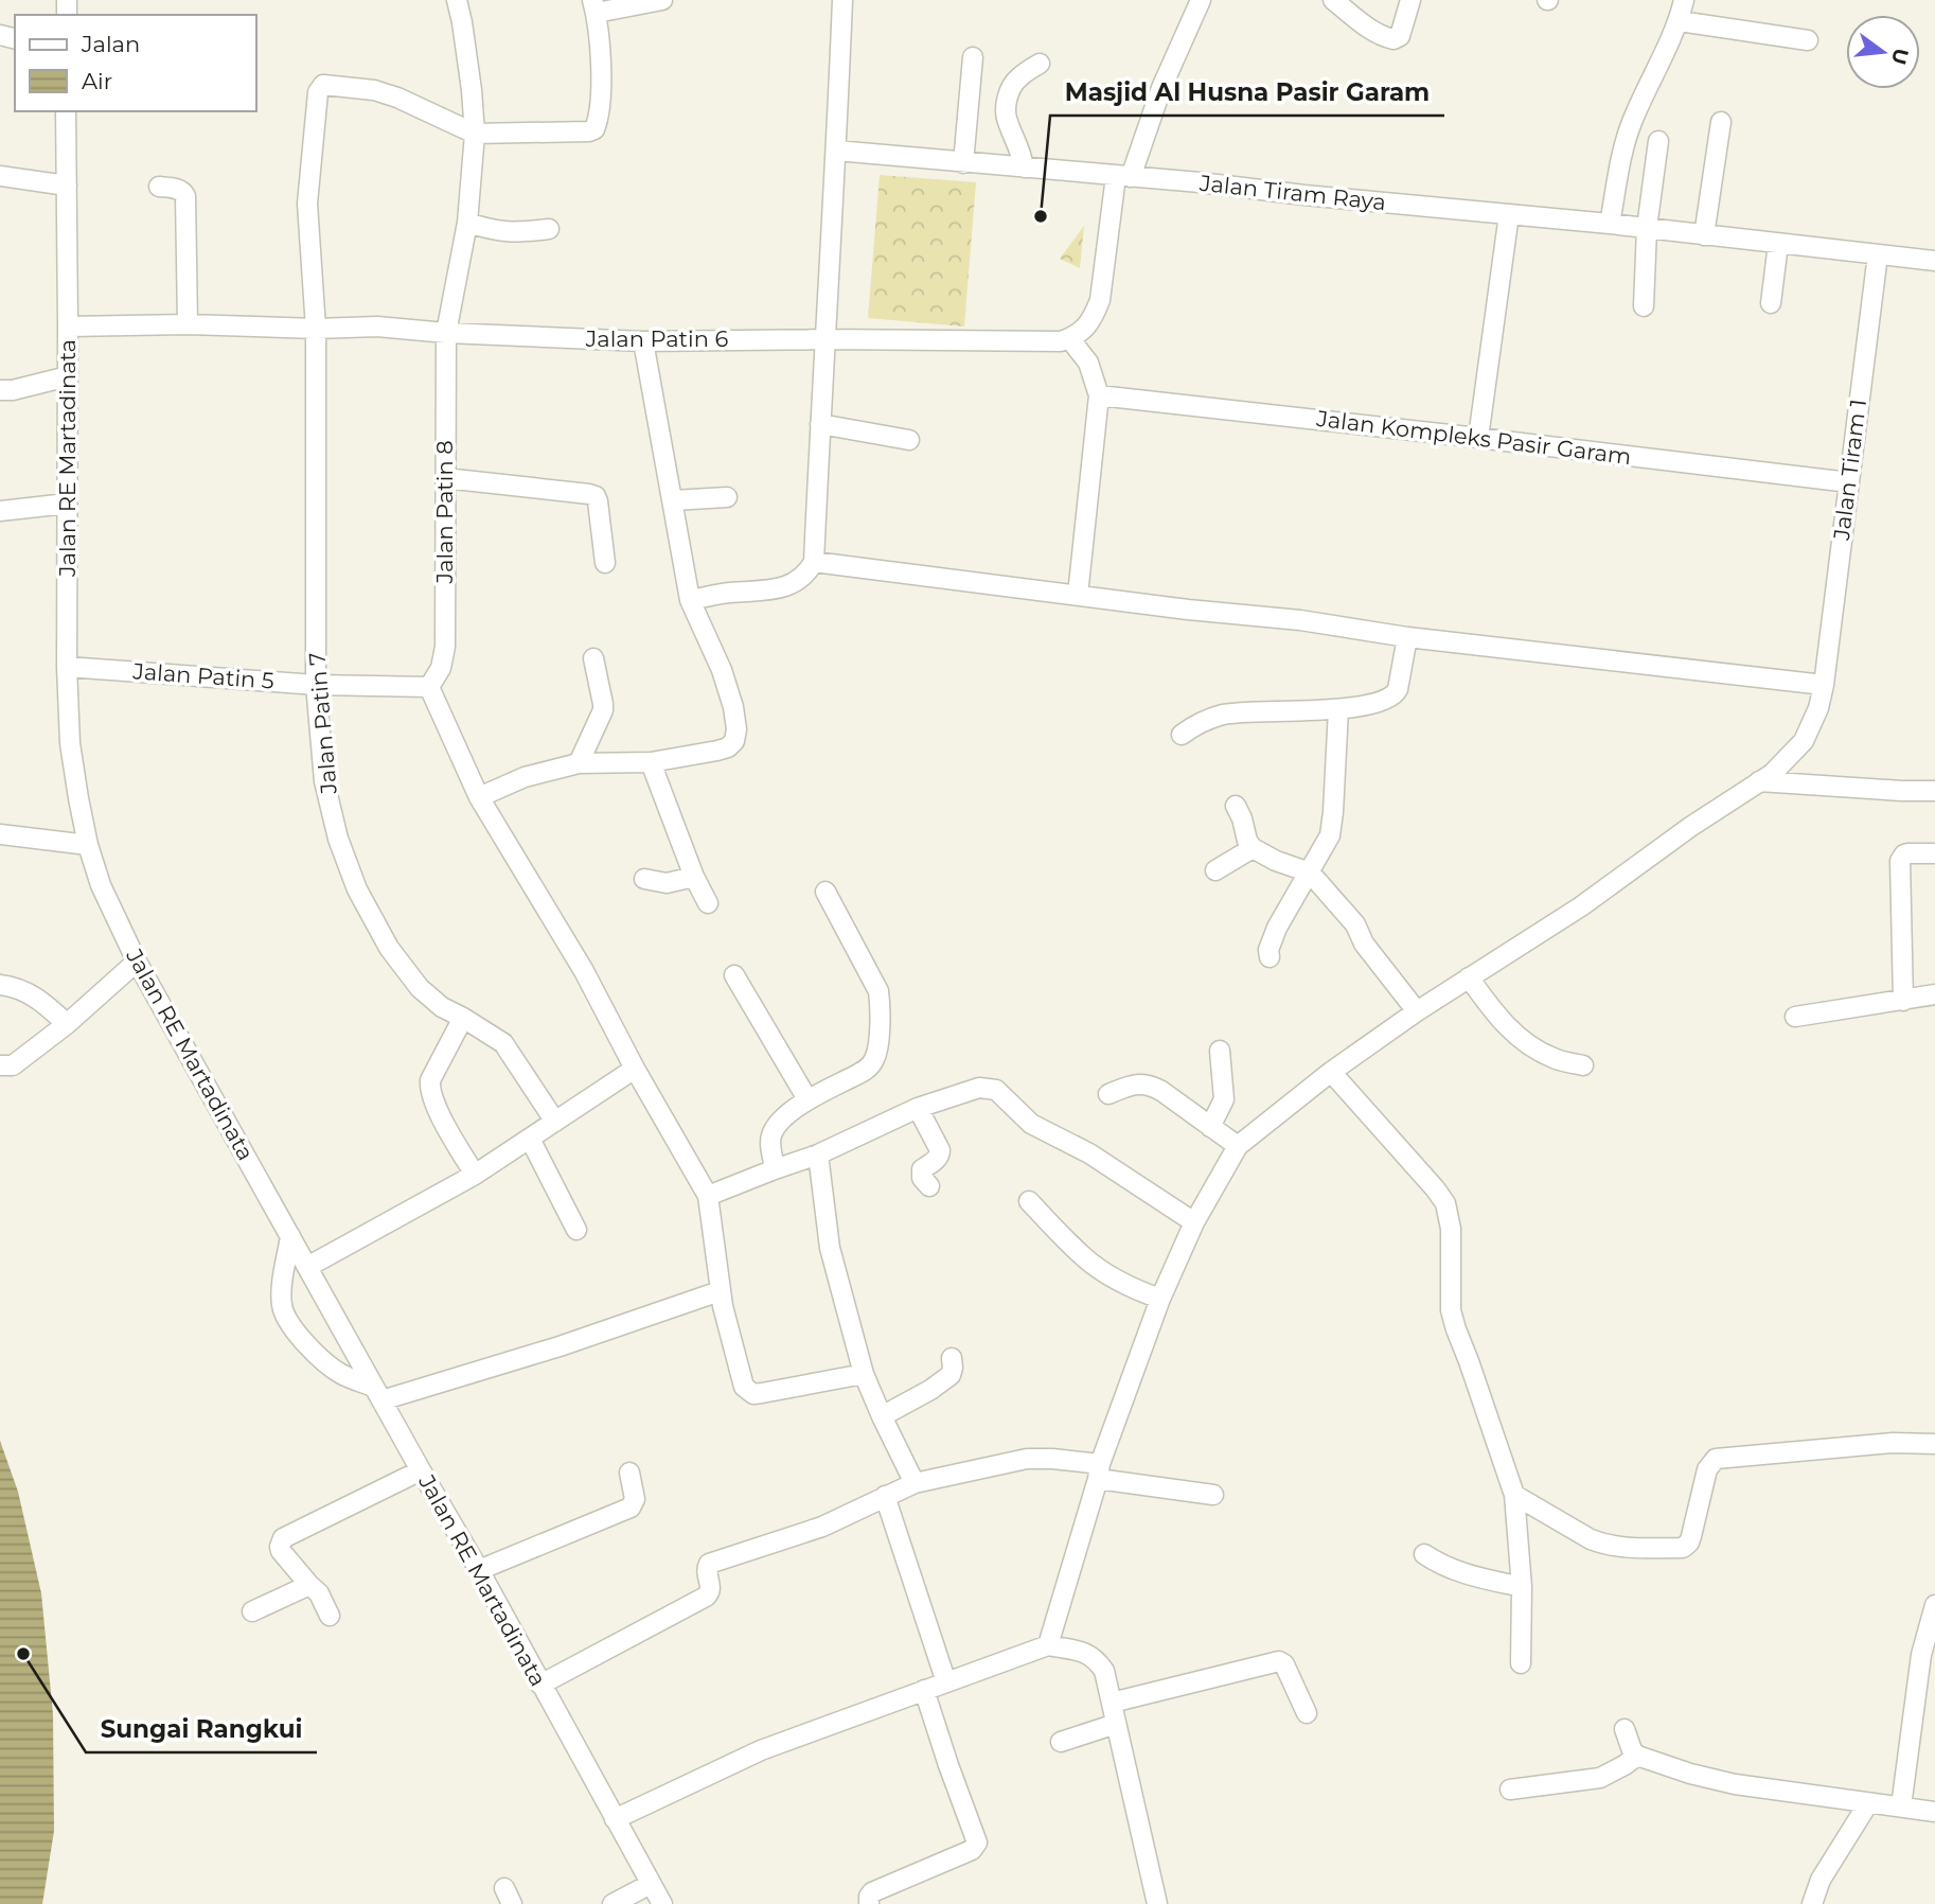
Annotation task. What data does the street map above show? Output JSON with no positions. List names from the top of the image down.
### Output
{
  "streets": {
    "street": [
      "Jalan Tiram Raya",
      "Jalan Patin 6",
      "Jalan Kompleks Pasir Garam",
      "Jalan RE Martadinata",
      "Jalan Tiram 1",
      "Jalan Patin 8",
      "Jalan Patin 5",
      "Jalan Patin 7"
    ]
  },
  "crossings": [
    ["Jalan Tiram Raya", "Jalan Tiram 1"],
    ["Jalan Patin 6", "Jalan RE Martadinata"],
    ["Jalan Patin 6", "Jalan Patin 8"],
    ["Jalan Patin 6", "Jalan Patin 7"],
    ["Jalan Kompleks Pasir Garam", "Jalan Tiram 1"],
    ["Jalan RE Martadinata", "Jalan Patin 5"],
    ["Jalan Patin 8", "Jalan Patin 5"],
    ["Jalan Patin 8", "Jalan Patin 7"],
    ["Jalan Patin 5", "Jalan Patin 7"]
  ],
  "places": ["Masjid Al Husna Pasir Garam", "Sungai Rangkui"],
  "legend": ["Jalan", "Air"],
  "north": "right"
}
